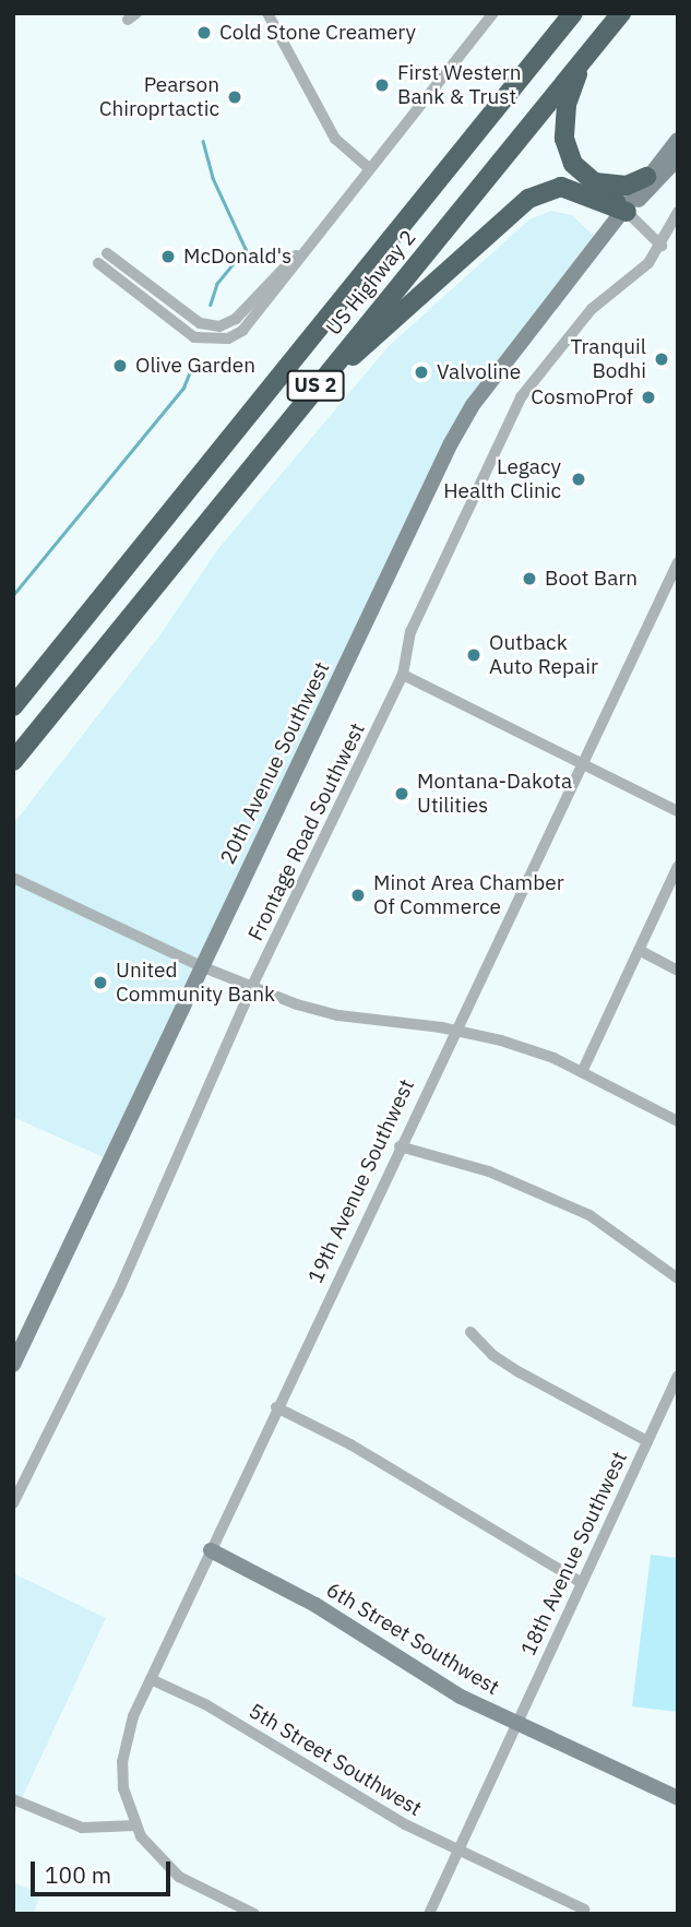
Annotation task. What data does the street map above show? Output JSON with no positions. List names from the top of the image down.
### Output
{
  "streets": {
    "highway": ["US Highway 2", "US 2"],
    "street": [
      "20th Avenue Southwest",
      "Frontage Road Southwest",
      "19th Avenue Southwest",
      "18th Avenue Southwest",
      "6th Street Southwest",
      "5th Street Southwest"
    ]
  },
  "crossings": [
    ["19th Avenue Southwest", "6th Street Southwest"],
    ["19th Avenue Southwest", "5th Street Southwest"],
    ["18th Avenue Southwest", "6th Street Southwest"],
    ["18th Avenue Southwest", "5th Street Southwest"]
  ],
  "places": [
    "Cold Stone Creamery",
    "First Western Bank & Trust",
    "Pearson Chiroprtactic",
    "McDonald's",
    "Tranquil Bodhi",
    "Olive Garden",
    "Valvoline",
    "CosmoProf",
    "Legacy Health Clinic",
    "Boot Barn",
    "Outback Auto Repair",
    "Montana-Dakota Utilities",
    "Minot Area Chamber Of Commerce",
    "United Community Bank"
  ],
  "scale_bar": "100 m"
}
